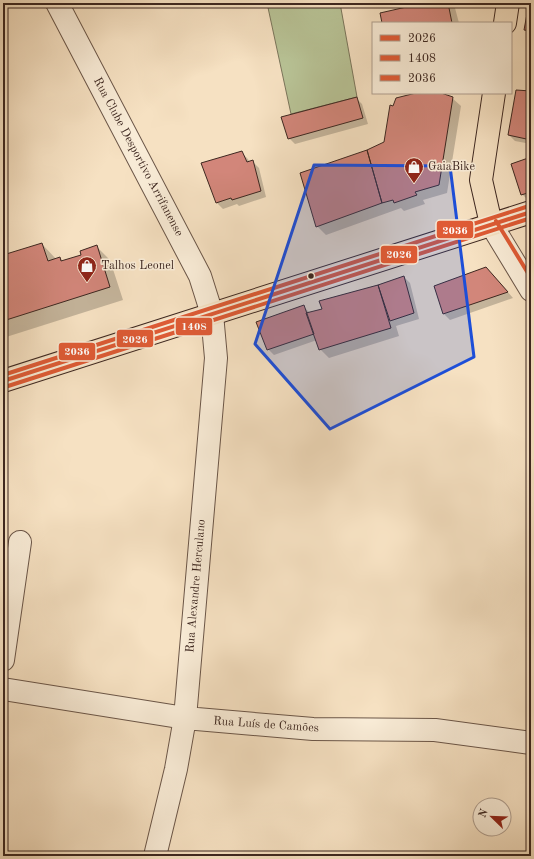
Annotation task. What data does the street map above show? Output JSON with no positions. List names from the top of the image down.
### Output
{
  "streets": {
    "street": ["Rua Clube Desportivo Arrifanense", "Rua Alexandre Herculano", "Rua Luís de Camões"]
  },
  "crossings": [
    ["Rua Clube Desportivo Arrifanense", "Rua Alexandre Herculano"],
    ["Rua Alexandre Herculano", "Rua Luís de Camões"]
  ],
  "places": {
    "shop": ["GaiaBike", "Talhos Leonel"]
  },
  "lines": ["transit line 2036", "transit line 2026", "transit line 1408"],
  "legend": ["2026", "1408", "2036"],
  "north": "top left"
}
